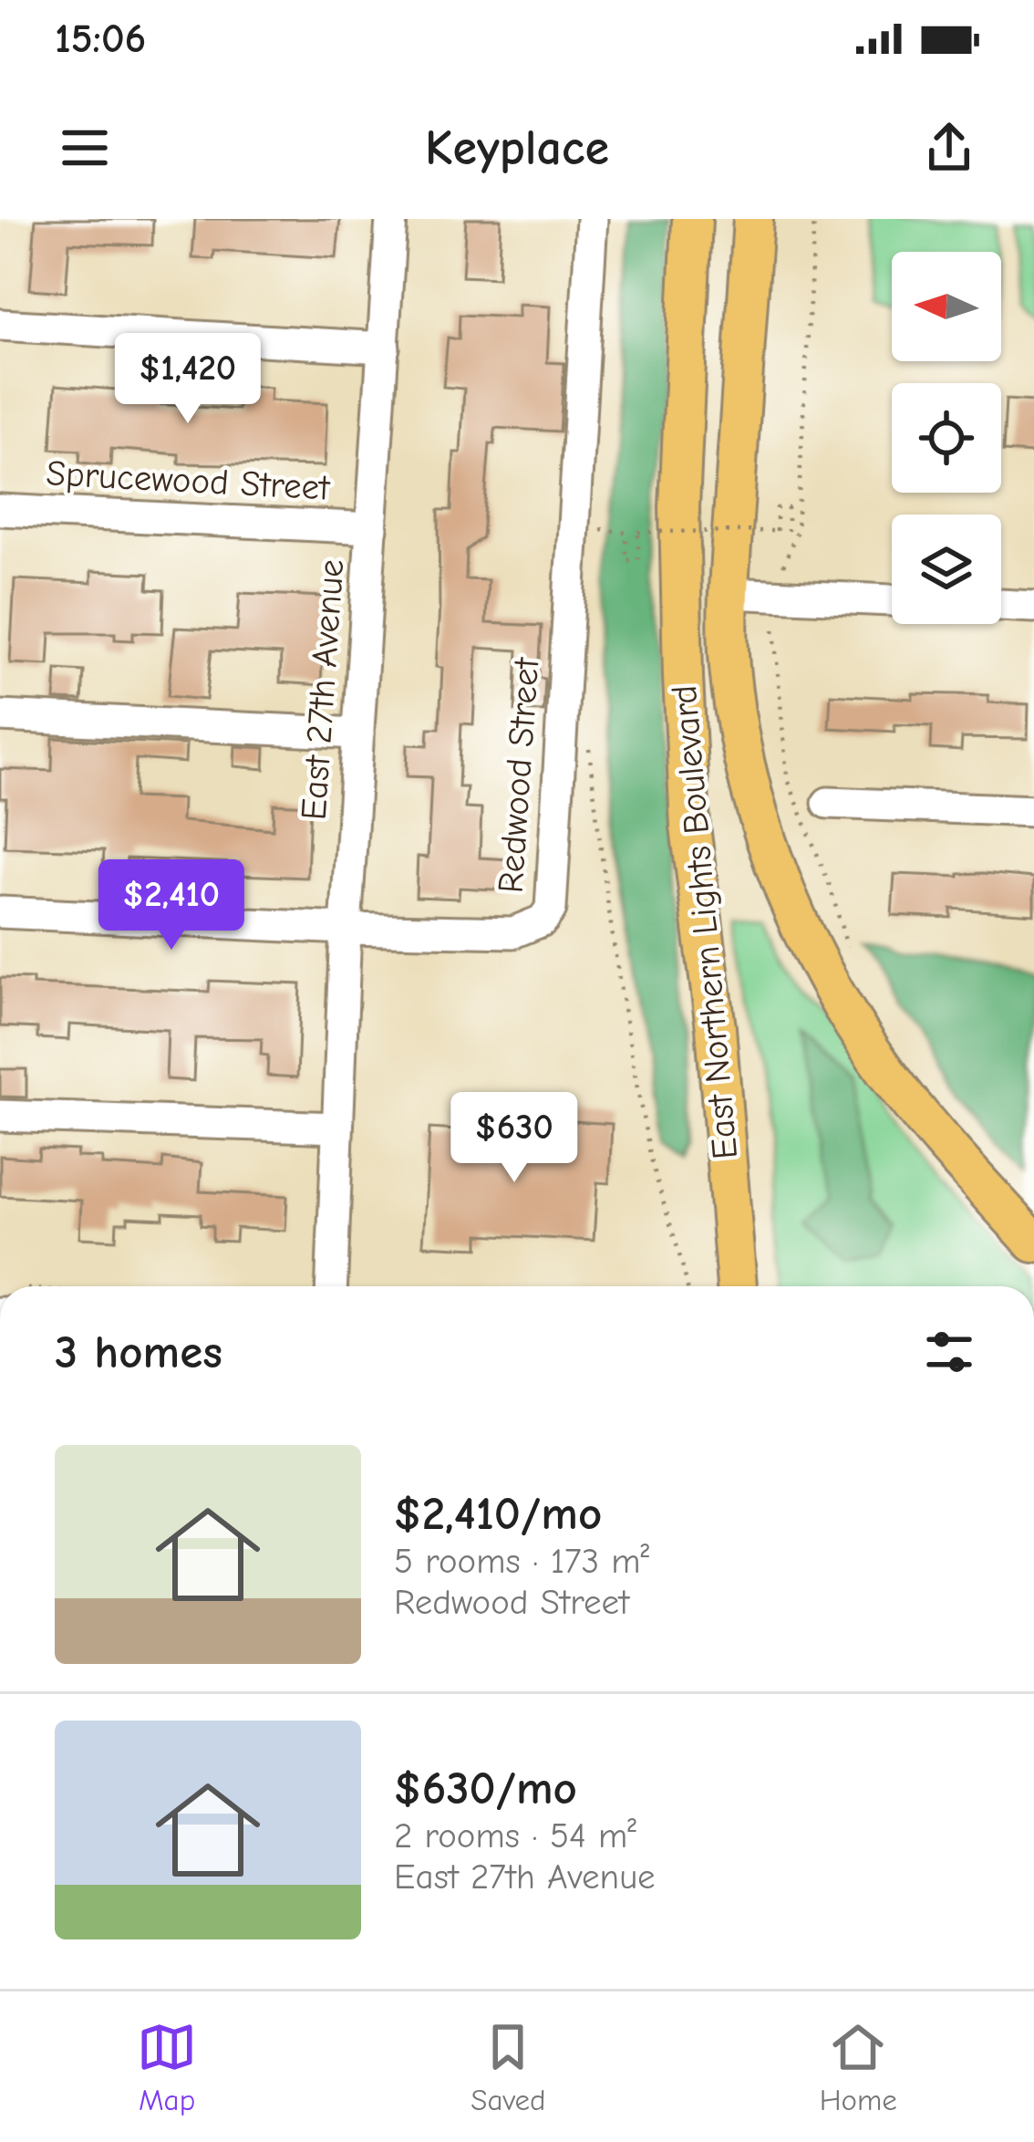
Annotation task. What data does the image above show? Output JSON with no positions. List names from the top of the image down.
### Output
{
  "streets": {
    "main road": ["East Northern Lights Boulevard"],
    "street": ["Sprucewood Street", "East 27th Avenue", "Redwood Street"]
  },
  "crossings": [
    ["Sprucewood Street", "East 27th Avenue"],
    ["East 27th Avenue", "Redwood Street"]
  ],
  "north": "left",
  "page": {
    "status": "15:06",
    "header": "Keyplace",
    "price": ["$1,420", "$2,410", "$630"],
    "heading": "3 homes",
    "list": [
      {
        "name": "$2,410/mo",
        "note": "5 rooms · 173 m² · Redwood Street"
      },
      {
        "name": "$630/mo",
        "note": "2 rooms · 54 m² · East 27th Avenue"
      }
    ],
    "tabs": ["Map", "Saved", "Home"]
  }
}
